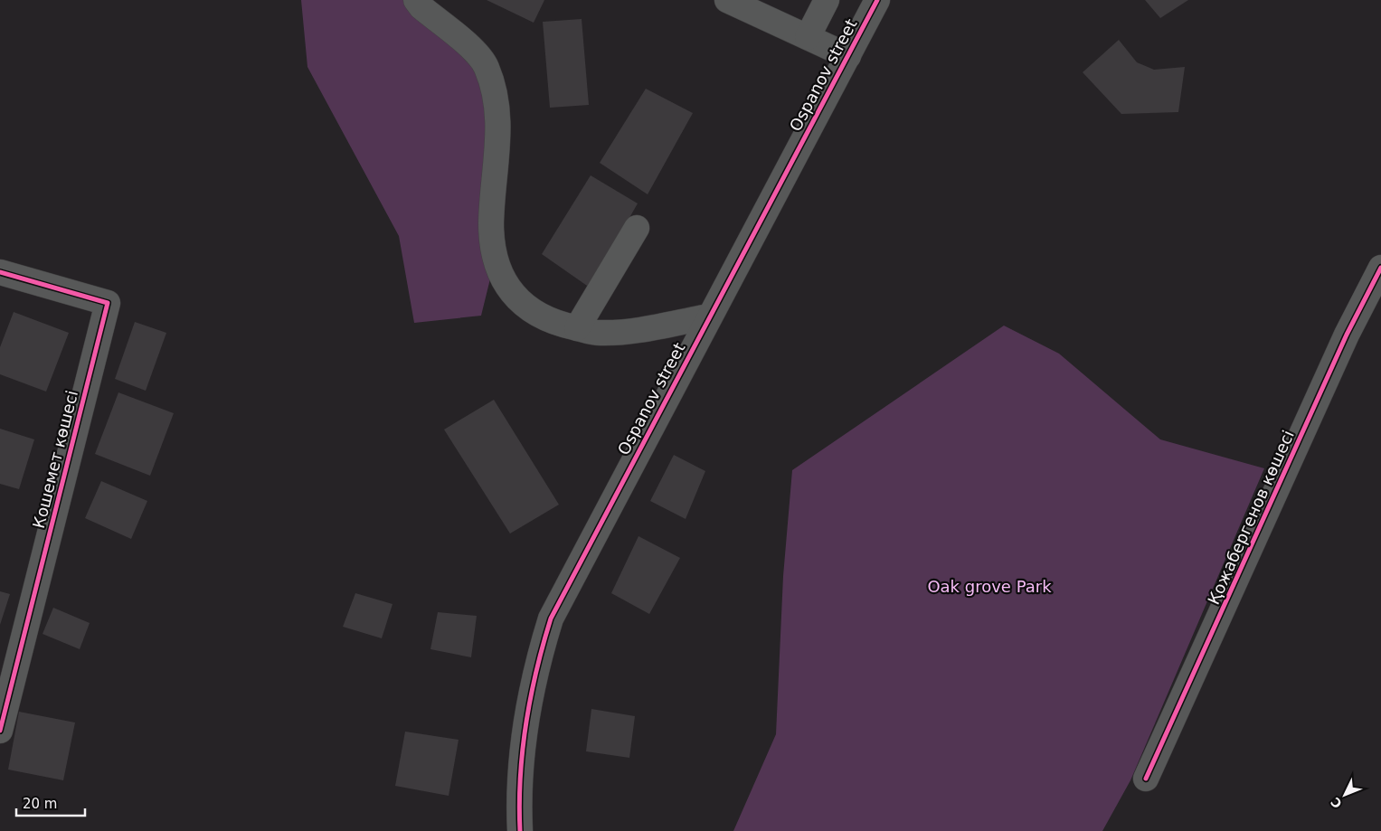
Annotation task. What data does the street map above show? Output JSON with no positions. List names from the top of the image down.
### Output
{
  "streets": {
    "street": ["Ospanov street", "Кошемет көшесі", "Қожабергенов көшесі"]
  },
  "parks": ["Oak grove Park"],
  "scale_bar": "20 m",
  "north": "bottom left"
}
